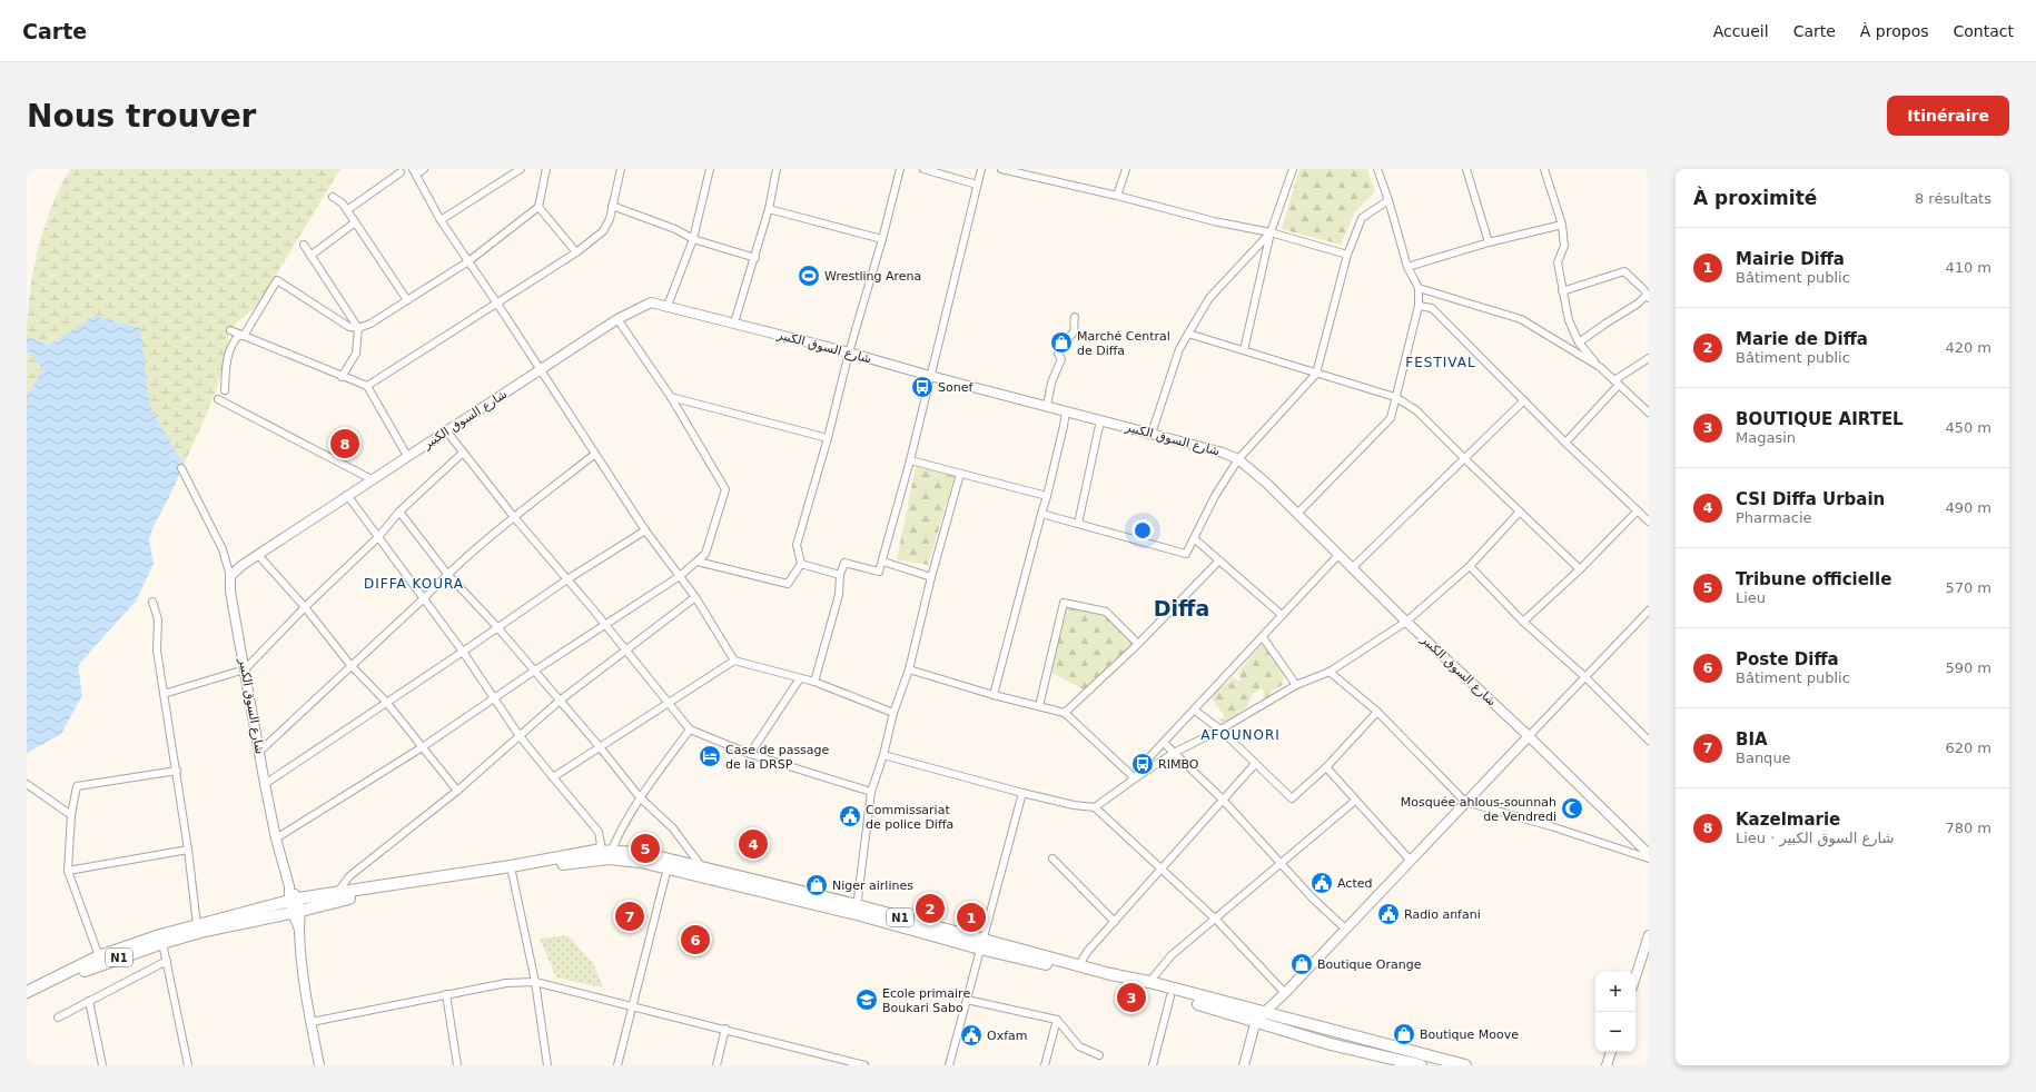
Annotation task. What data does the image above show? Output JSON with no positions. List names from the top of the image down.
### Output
{
  "streets": {
    "highway": ["N1"],
    "street": ["شارع السوق الكبير"]
  },
  "crossings": [
    ["شارع السوق الكبير", "N1"]
  ],
  "districts": [
    "FESTIVAL",
    "DIFFA KOURA",
    "Diffa",
    "AFOUNORI"
  ],
  "places": {
    "sports": ["Wrestling Arena"],
    "shop": [
      "Marché Central de Diffa",
      "Niger airlines",
      "Boutique Orange",
      "Boutique Moove"
    ],
    "bus stop": ["Sonef", "RIMBO"],
    "hotel": ["Case de passage de la DRSP"],
    "mosque": ["Mosquée ahlous-sounnah de Vendredi"],
    "public building": [
      "Commissariat de police Diffa",
      "Acted",
      "Radio anfani",
      "Oxfam"
    ],
    "school or university": ["Ecole primaire Boukari Sabo"]
  },
  "page": {
    "header": "Carte",
    "nav": [
      "Accueil",
      "Carte",
      "À propos",
      "Contact"
    ],
    "buttons": "Itinéraire",
    "title": "Nous trouver",
    "heading": ["À proximité", "8 résultats"],
    "list": [
      {
        "mark": "1",
        "name": "Mairie Diffa",
        "note": "Bâtiment public",
        "value": "410 m"
      },
      {
        "mark": "2",
        "name": "Marie de Diffa",
        "note": "Bâtiment public",
        "value": "420 m"
      },
      {
        "mark": "3",
        "name": "BOUTIQUE AIRTEL",
        "note": "Magasin",
        "value": "450 m"
      },
      {
        "mark": "4",
        "name": "CSI Diffa Urbain",
        "note": "Pharmacie",
        "value": "490 m"
      },
      {
        "mark": "5",
        "name": "Tribune officielle",
        "note": "Lieu",
        "value": "570 m"
      },
      {
        "mark": "6",
        "name": "Poste Diffa",
        "note": "Bâtiment public",
        "value": "590 m"
      },
      {
        "mark": "7",
        "name": "BIA",
        "note": "Banque",
        "value": "620 m"
      },
      {
        "mark": "8",
        "name": "Kazelmarie",
        "note": "Lieu · شارع السوق الكبير",
        "value": "780 m"
      }
    ],
    "pins": [
      "8",
      "4",
      "5",
      "2",
      "7",
      "1",
      "6",
      "3"
    ],
    "map_buttons": ["+", "−"]
  }
}
